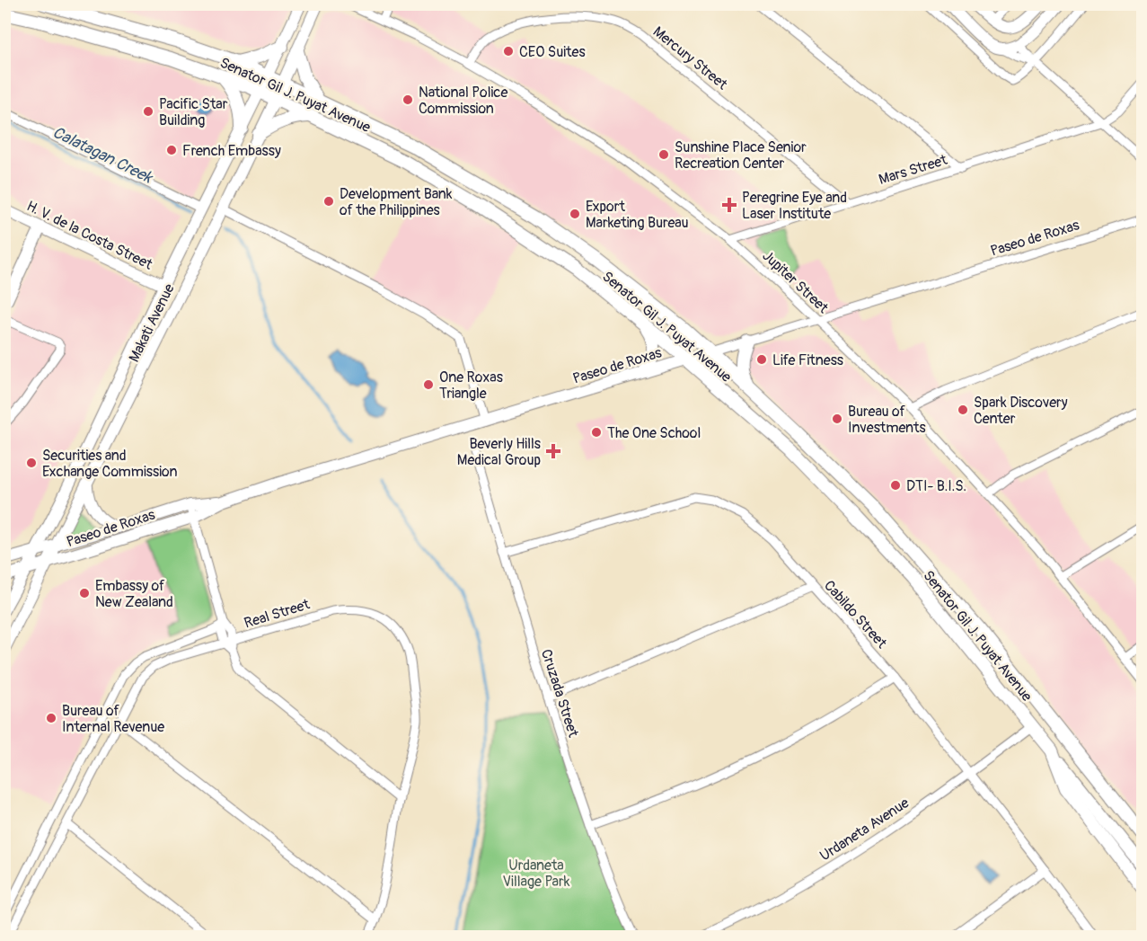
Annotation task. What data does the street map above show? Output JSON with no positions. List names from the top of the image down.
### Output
{
  "streets": {
    "main road": [
      "Senator Gil J. Puyat Avenue",
      "H. V. de la Costa Street",
      "Paseo de Roxas",
      "Makati Avenue"
    ],
    "street": [
      "Mercury Street",
      "Mars Street",
      "Jupiter Street",
      "Real Street",
      "Cabildo Street",
      "Cruzada Street",
      "Urdaneta Avenue"
    ]
  },
  "crossings": [
    ["Mercury Street", "Mars Street"],
    ["Mercury Street", "Jupiter Street"],
    ["Senator Gil J. Puyat Avenue", "Paseo de Roxas"],
    ["Senator Gil J. Puyat Avenue", "Makati Avenue"],
    ["Senator Gil J. Puyat Avenue", "Urdaneta Avenue"],
    ["Mars Street", "Jupiter Street"],
    ["H. V. de la Costa Street", "Makati Avenue"],
    ["Paseo de Roxas", "Jupiter Street"],
    ["Paseo de Roxas", "Makati Avenue"],
    ["Cabildo Street", "Cruzada Street"],
    ["Cabildo Street", "Urdaneta Avenue"]
  ],
  "water": ["Calatagan Creek"],
  "parks": ["Urdaneta Village Park"],
  "places": {
    "other": [
      "CEO Suites",
      "National Police Commission",
      "Pacific Star Building",
      "French Embassy",
      "Sunshine Place Senior Recreation Center",
      "Development Bank of the Philippines",
      "Export Marketing Bureau",
      "Life Fitness",
      "One Roxas Triangle",
      "Spark Discovery Center",
      "Bureau of Investments",
      "The One School",
      "Securities and Exchange Commission",
      "DTI- B.I.S.",
      "Embassy of New Zealand",
      "Bureau of Internal Revenue"
    ],
    "health": ["Peregrine Eye and Laser Institute", "Beverly Hills Medical Group"]
  }
}
